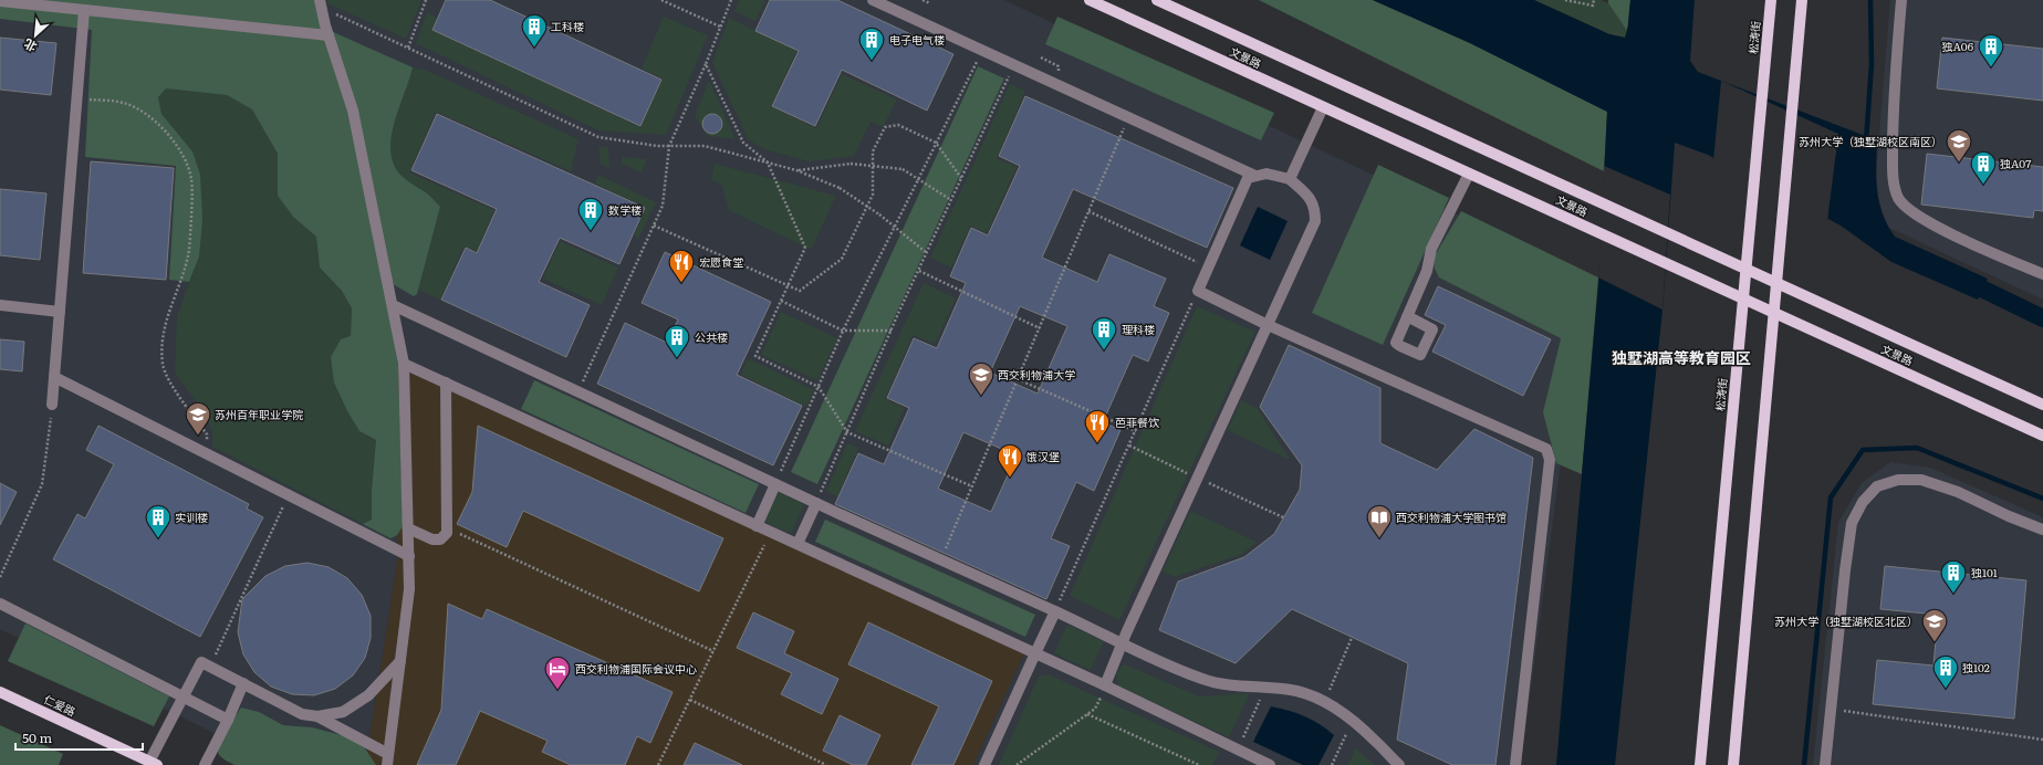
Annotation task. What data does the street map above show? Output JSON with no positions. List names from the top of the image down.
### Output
{
  "streets": {
    "main road": ["松涛街", "文景路", "仁爱路"]
  },
  "crossings": [
    ["松涛街", "文景路"]
  ],
  "districts": ["独墅湖高等教育园区"],
  "places": {
    "building": [
      "工科楼",
      "电子电气楼",
      "独A06",
      "独A07",
      "数学楼",
      "理科楼",
      "公共楼",
      "实训楼",
      "独101",
      "独102"
    ],
    "school or university": [
      "苏州大学（独墅湖校区南区）",
      "西交利物浦大学",
      "苏州百年职业学院",
      "苏州大学（独墅湖校区北区）"
    ],
    "restaurant": ["宏愿食堂", "芭菲餐饮", "饿汉堡"],
    "library": ["西交利物浦大学图书馆"],
    "hotel": ["西交利物浦国际会议中心"]
  },
  "scale_bar": "50 m",
  "north": "bottom left"
}
